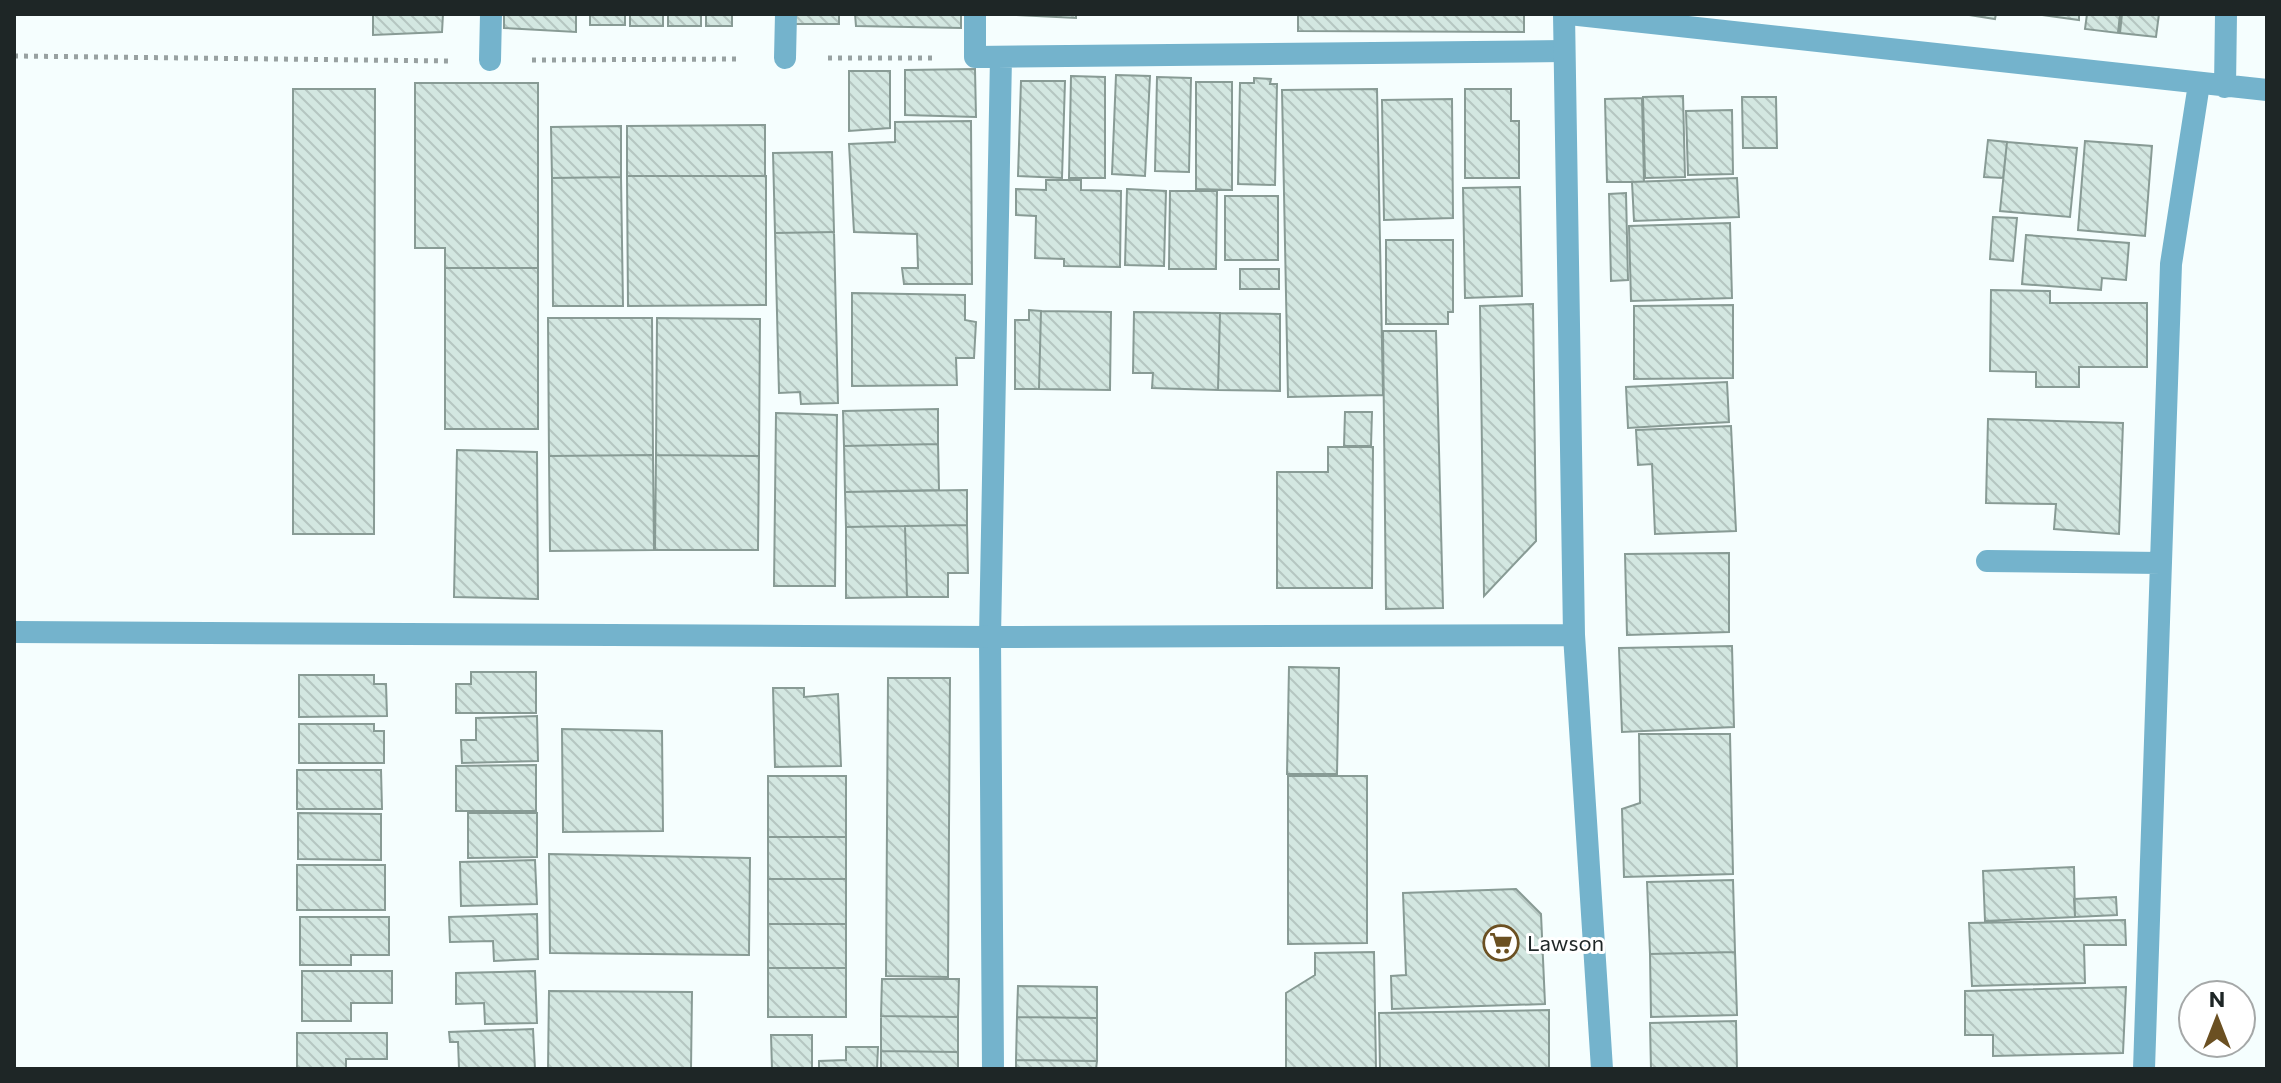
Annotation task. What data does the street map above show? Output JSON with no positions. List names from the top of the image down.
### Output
{
  "places": {
    "supermarket": ["Lawson"]
  },
  "north": "top"
}
